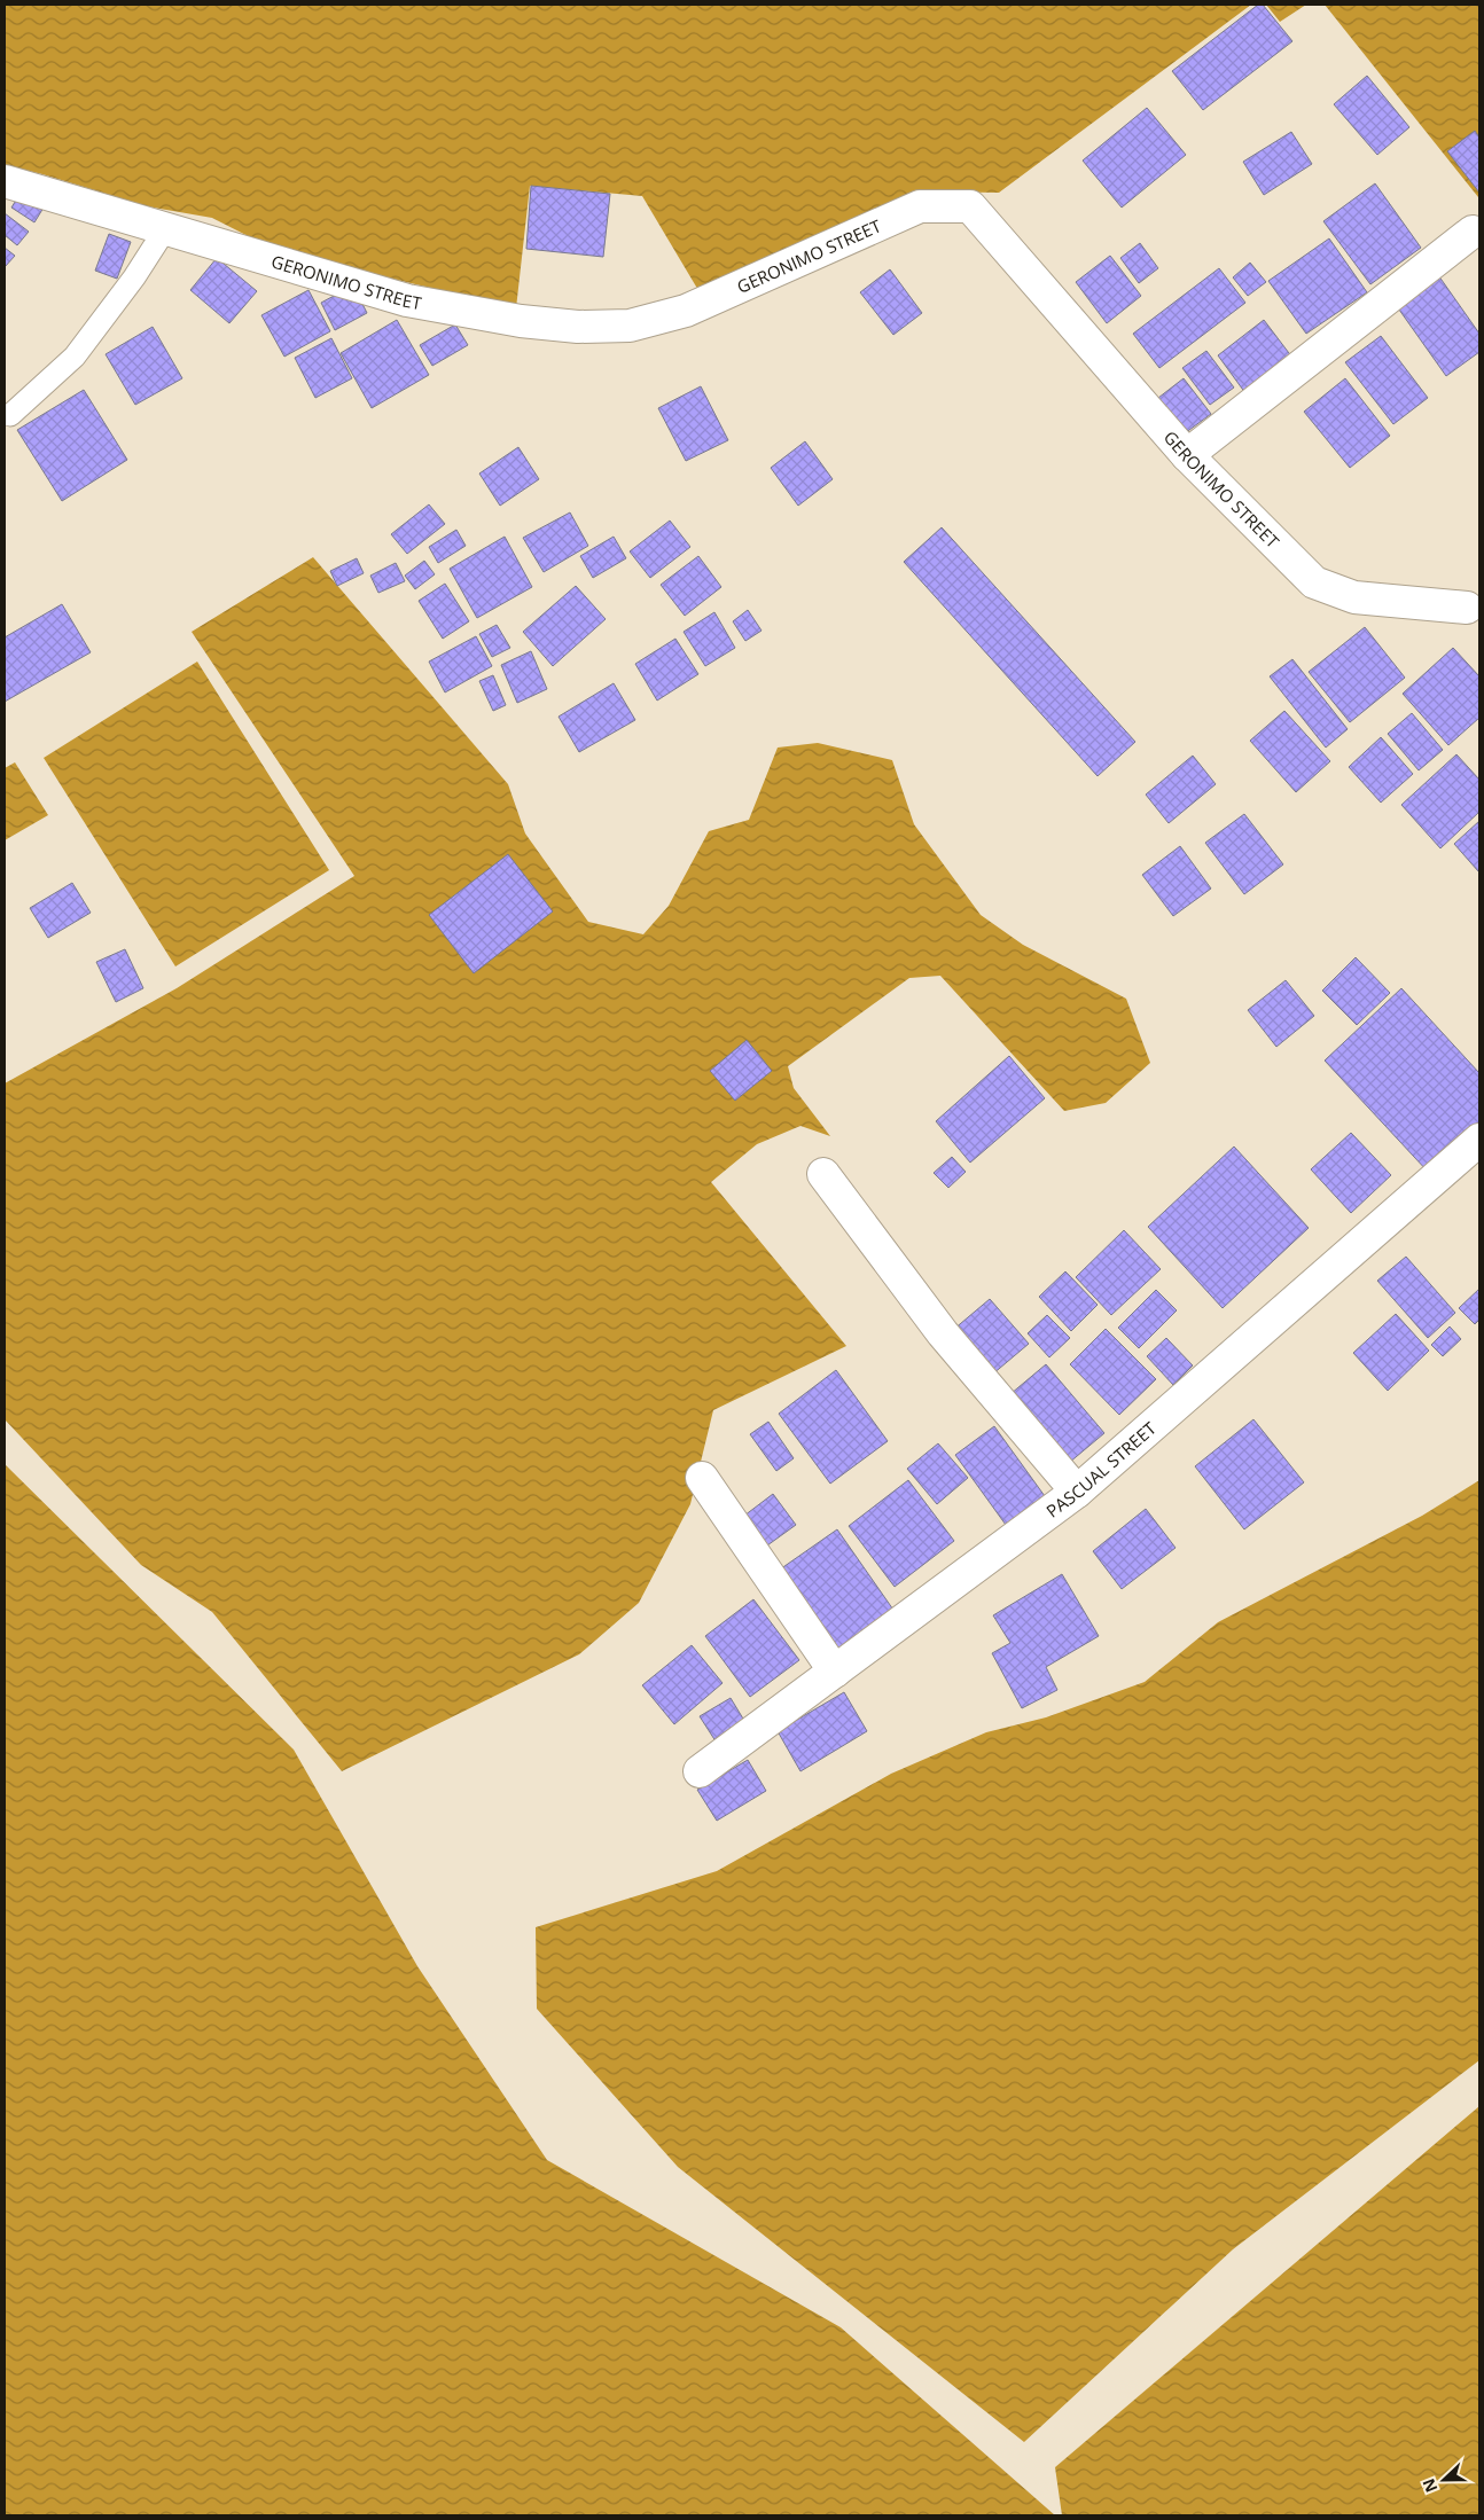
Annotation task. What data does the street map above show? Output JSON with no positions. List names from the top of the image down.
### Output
{
  "streets": {
    "street": ["GERONIMO STREET", "PASCUAL STREET"]
  },
  "north": "left"
}
